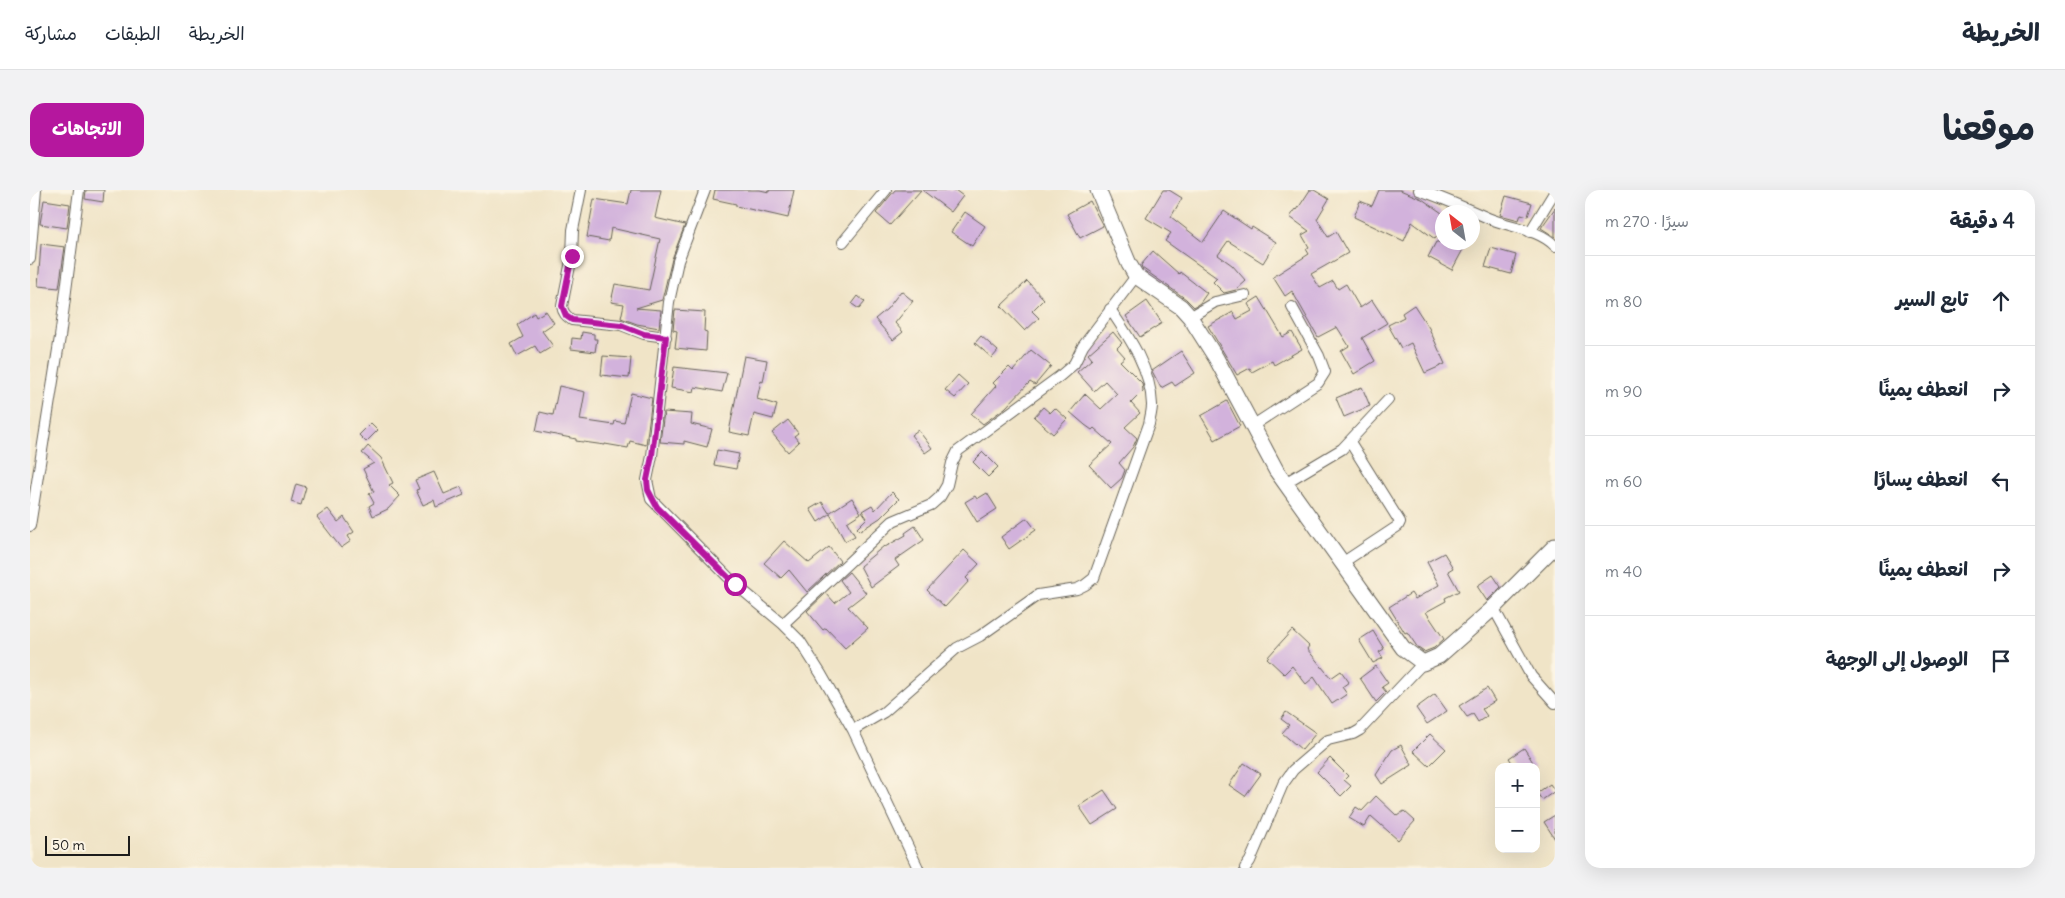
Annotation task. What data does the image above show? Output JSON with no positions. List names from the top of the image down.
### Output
{
  "scale_bar": "50 m",
  "north": "top left",
  "page": {
    "header": "الخريطة",
    "nav": ["الخريطة", "الطبقات", "مشاركة"],
    "title": "موقعنا",
    "buttons": "الاتجاهات",
    "heading": ["4 دقيقة", "سيرًا · 270 m"],
    "list": [
      ["تابع السير", "80 m"],
      ["انعطف يمينًا", "90 m"],
      ["انعطف يسارًا", "60 m"],
      ["انعطف يمينًا", "40 m"],
      "الوصول إلى الوجهة"
    ],
    "map_buttons": ["+", "−"],
    "scale": "50 m"
  }
}
